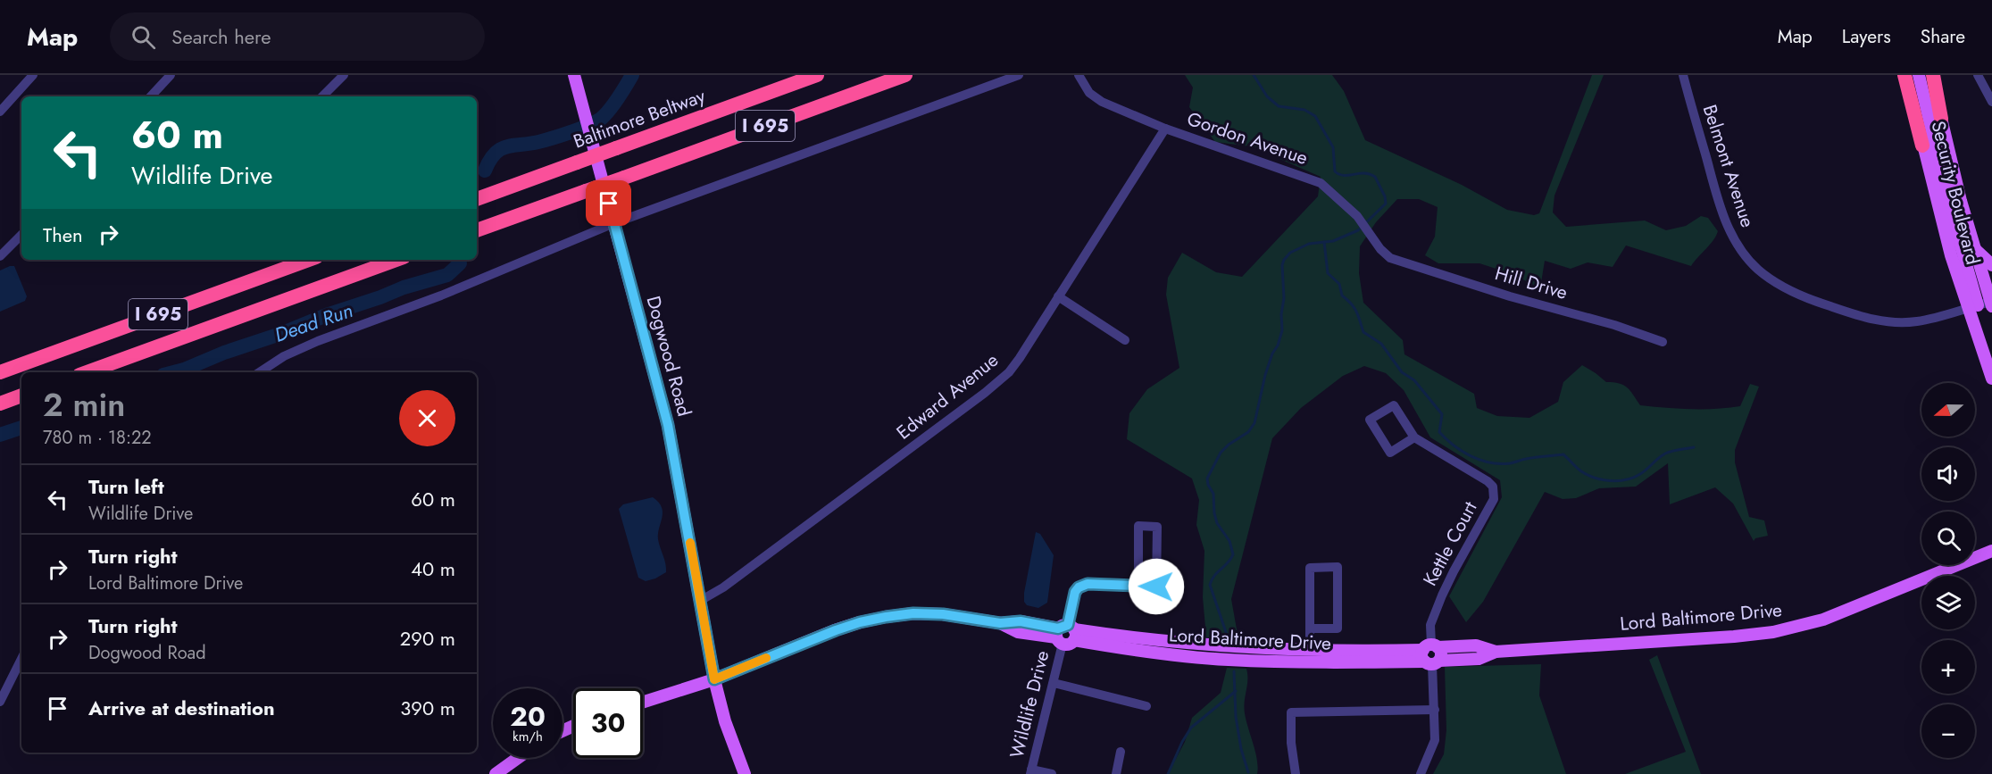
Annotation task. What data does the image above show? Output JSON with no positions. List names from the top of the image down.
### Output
{
  "streets": {
    "highway": ["Baltimore Beltway", "I 695"],
    "main road": ["Security Boulevard", "Dogwood Road", "Lord Baltimore Drive"],
    "street": [
      "Gordon Avenue",
      "Belmont Avenue",
      "Hill Drive",
      "Edward Avenue",
      "Kettle Court",
      "Wildlife Drive"
    ]
  },
  "crossings": [
    ["Gordon Avenue", "Hill Drive"],
    ["Gordon Avenue", "Edward Avenue"],
    ["Belmont Avenue", "Security Boulevard"],
    ["Dogwood Road", "Edward Avenue"],
    ["Dogwood Road", "Lord Baltimore Drive"],
    ["Kettle Court", "Lord Baltimore Drive"],
    ["Lord Baltimore Drive", "Wildlife Drive"]
  ],
  "water": ["Dead Run"],
  "north": "left",
  "page": {
    "header": "Map",
    "search": "Search here",
    "nav": ["Map", "Layers", "Share"],
    "turn": ["60 m", "Wildlife Drive"],
    "then": "Then",
    "heading": ["2 min", "780 m · 18:22"],
    "map_buttons": ["+", "−"],
    "list": [
      {
        "name": "Turn left",
        "note": "Wildlife Drive",
        "value": "60 m"
      },
      {
        "name": "Turn right",
        "note": "Lord Baltimore Drive",
        "value": "40 m"
      },
      {
        "name": "Turn right",
        "note": "Dogwood Road",
        "value": "290 m"
      },
      {
        "name": "Arrive at destination",
        "value": "390 m"
      }
    ],
    "speed": "20 km/h",
    "limit": "30"
  }
}
